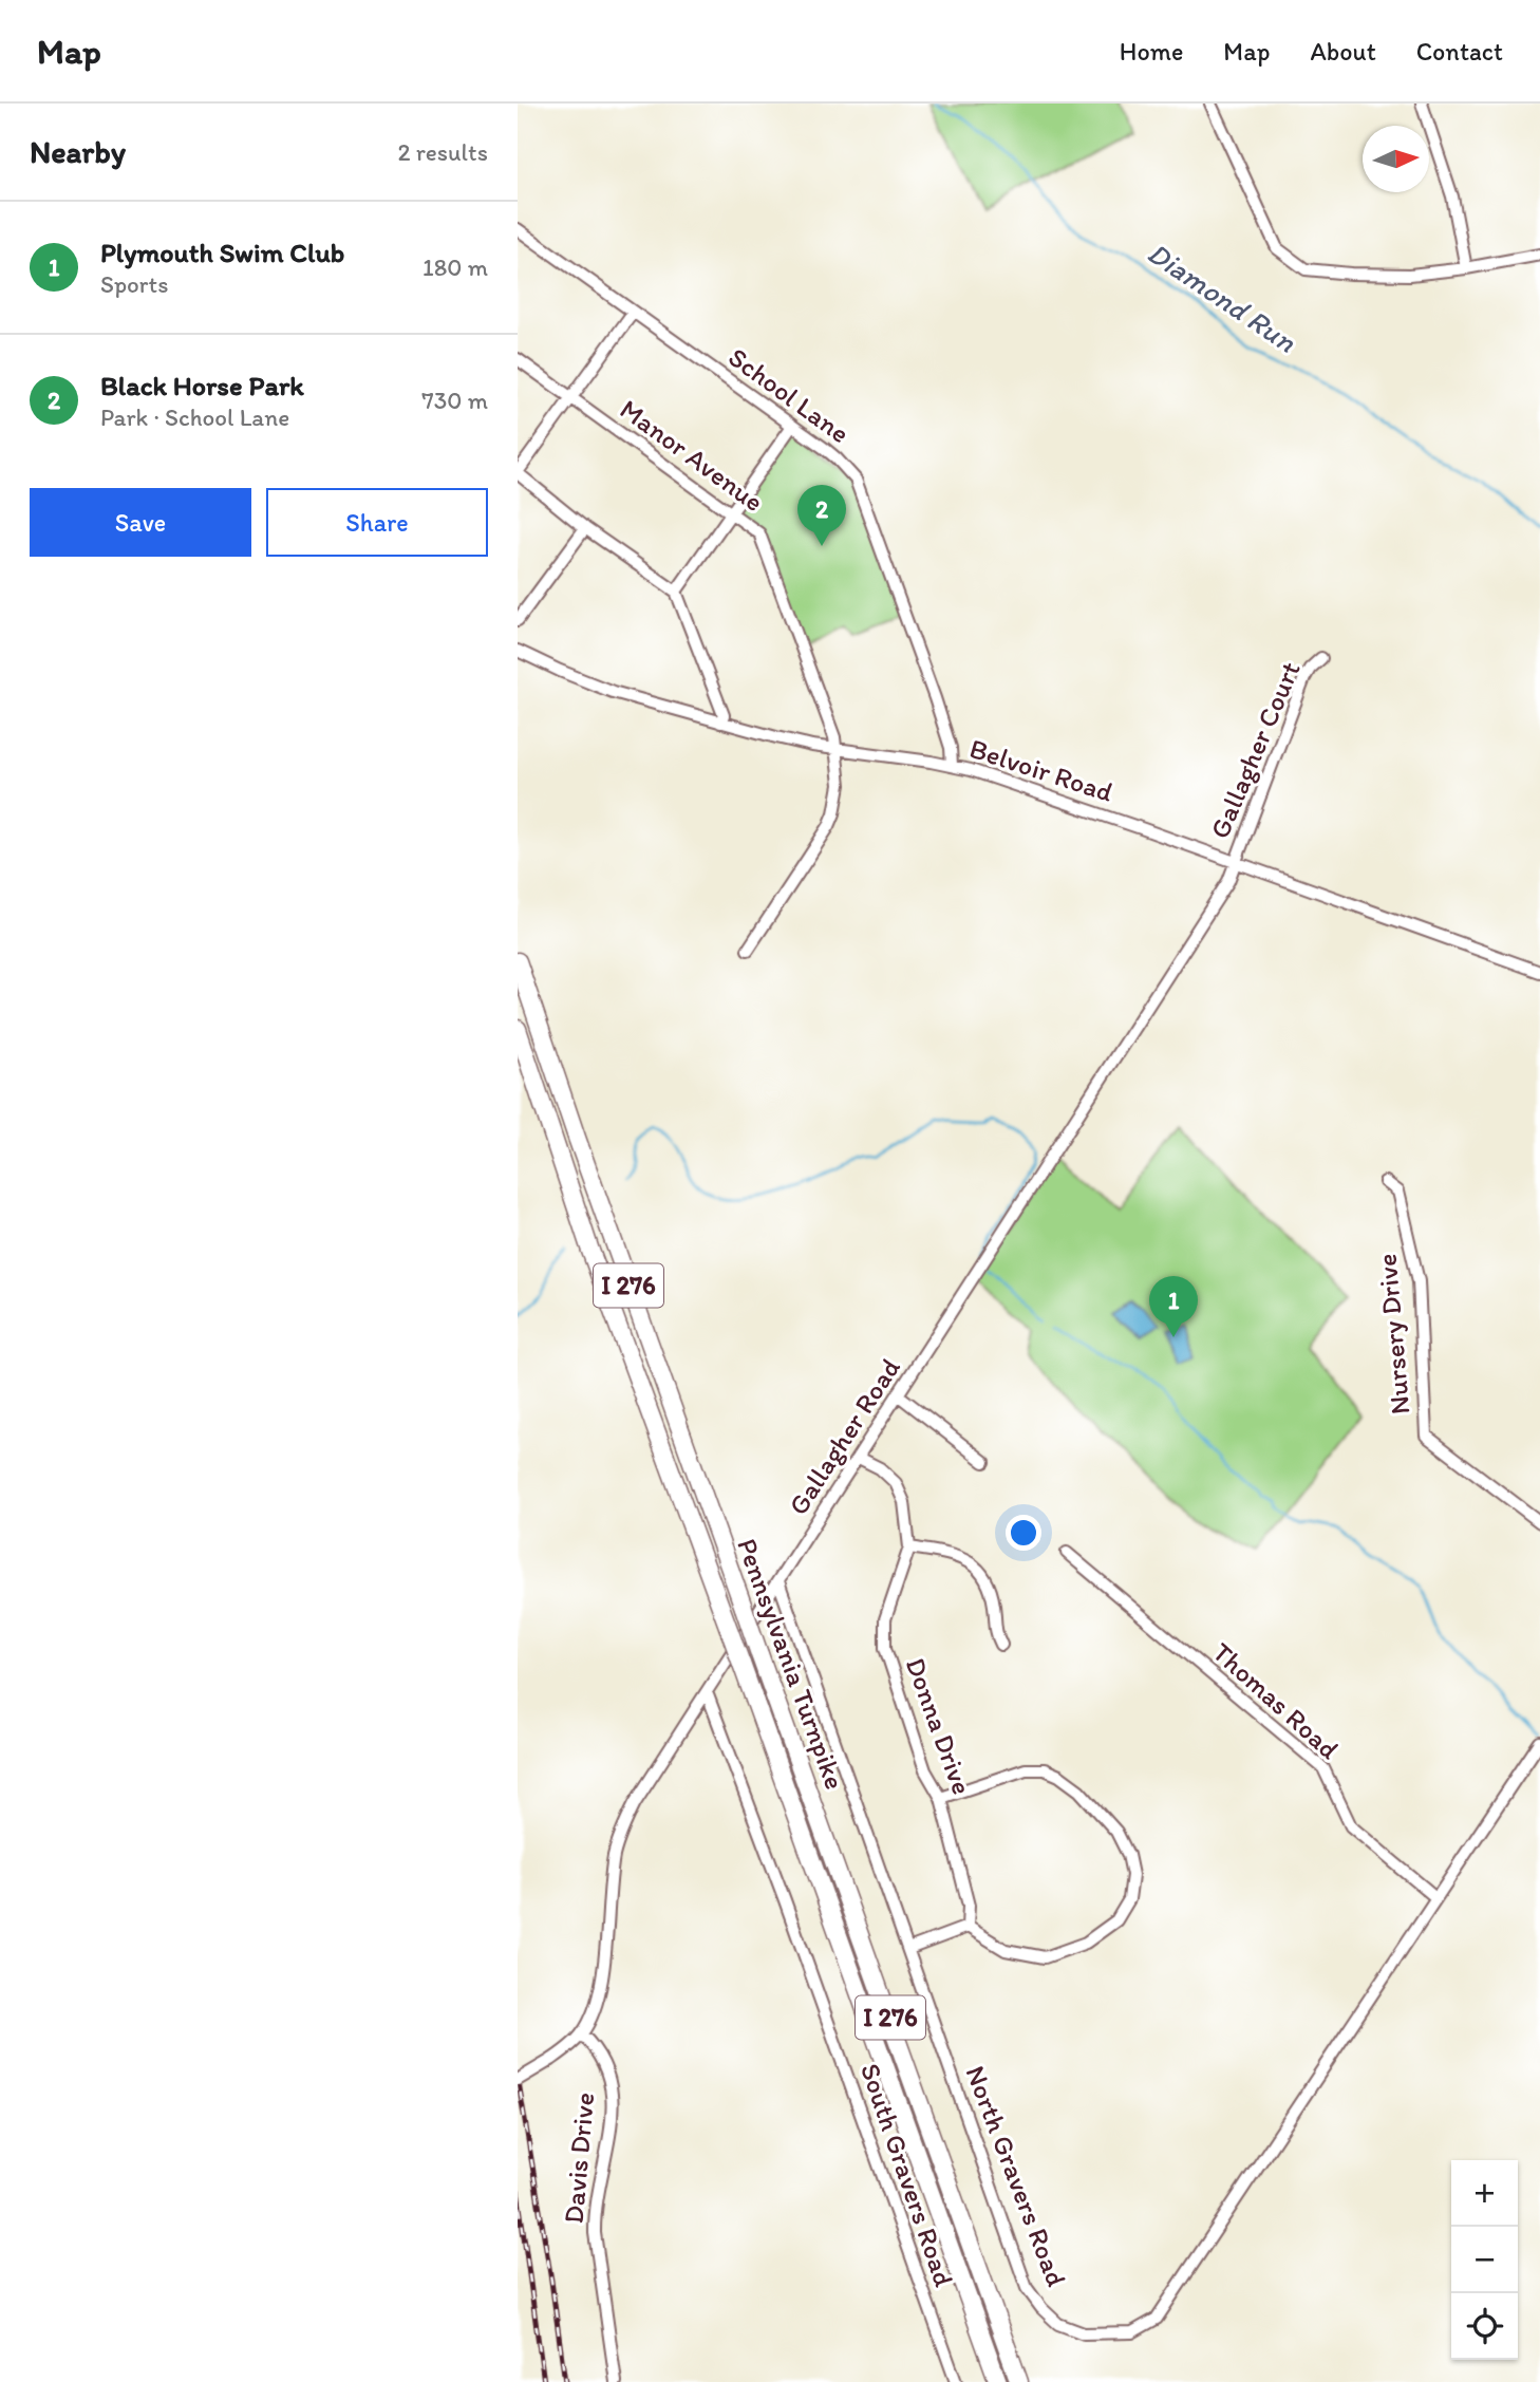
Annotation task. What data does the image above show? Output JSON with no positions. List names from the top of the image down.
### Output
{
  "streets": {
    "highway": ["I 276", "Pennsylvania Turnpike"],
    "street": [
      "School Lane",
      "Manor Avenue",
      "Gallagher Court",
      "Belvoir Road",
      "Nursery Drive",
      "Gallagher Road",
      "Thomas Road",
      "Donna Drive",
      "Davis Drive",
      "South Gravers Road",
      "North Gravers Road"
    ]
  },
  "crossings": [
    ["School Lane", "Belvoir Road"],
    ["Manor Avenue", "Belvoir Road"],
    ["Gallagher Court", "Belvoir Road"],
    ["Gallagher Court", "Gallagher Road"],
    ["Belvoir Road", "Gallagher Road"],
    ["Gallagher Road", "Donna Drive"],
    ["Gallagher Road", "Davis Drive"],
    ["Gallagher Road", "South Gravers Road"],
    ["Gallagher Road", "North Gravers Road"],
    ["Thomas Road", "North Gravers Road"]
  ],
  "water": ["Diamond Run"],
  "north": "right",
  "page": {
    "header": "Map",
    "nav": [
      "Home",
      "Map",
      "About",
      "Contact"
    ],
    "heading": ["Nearby", "2 results"],
    "list": [
      {
        "mark": "1",
        "name": "Plymouth Swim Club",
        "note": "Sports",
        "value": "180 m"
      },
      {
        "mark": "2",
        "name": "Black Horse Park",
        "note": "Park · School Lane",
        "value": "730 m"
      }
    ],
    "buttons": ["Save", "Share"],
    "pins": ["2", "1"],
    "map_buttons": ["+", "−"]
  }
}
